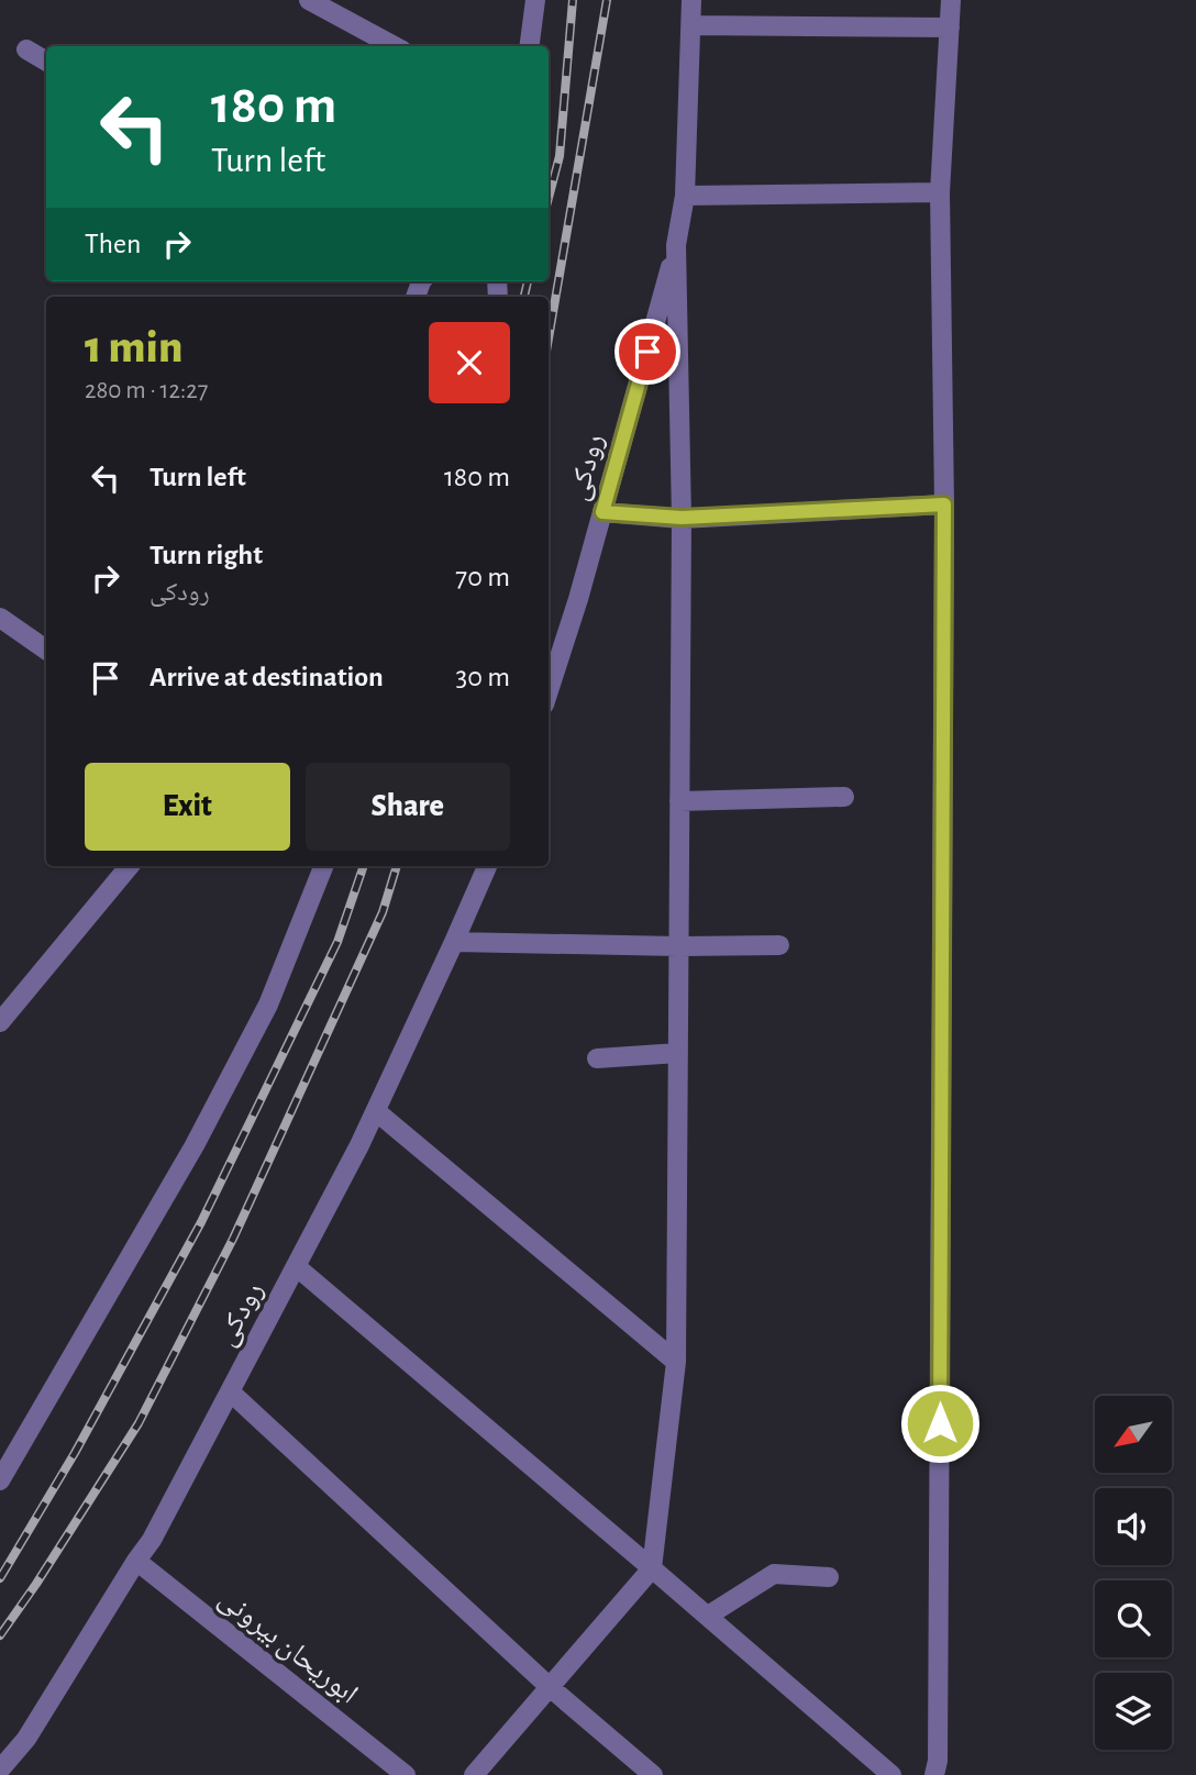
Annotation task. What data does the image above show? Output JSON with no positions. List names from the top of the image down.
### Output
{
  "streets": {
    "street": ["رودکی", "ابوریحان بیرونی"]
  },
  "crossings": [
    ["رودکی", "ابوریحان بیرونی"]
  ],
  "north": "bottom left",
  "page": {
    "turn": ["180 m", "Turn left"],
    "then": "Then",
    "heading": ["1 min", "280 m · 12:27"],
    "list": [
      {
        "name": "Turn left",
        "value": "180 m"
      },
      {
        "name": "Turn right",
        "note": "رودکی",
        "value": "70 m"
      },
      {
        "name": "Arrive at destination",
        "value": "30 m"
      }
    ],
    "buttons": ["Exit", "Share"]
  }
}
